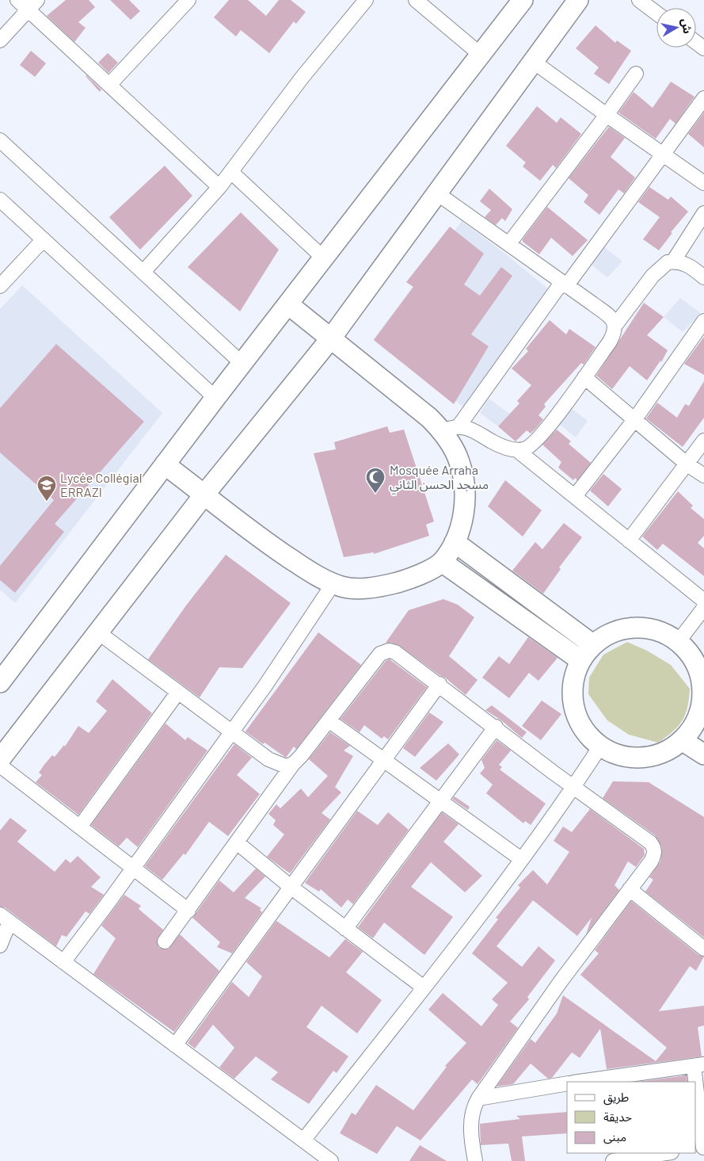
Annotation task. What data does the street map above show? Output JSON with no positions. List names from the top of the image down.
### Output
{
  "places": {
    "mosque": ["Mosquée Arraha مسجد الحسن الثاني"],
    "school or university": ["Lycée Collégial ERRAZI"]
  },
  "legend": ["طريق", "حديقة", "مبنى"],
  "north": "right"
}
